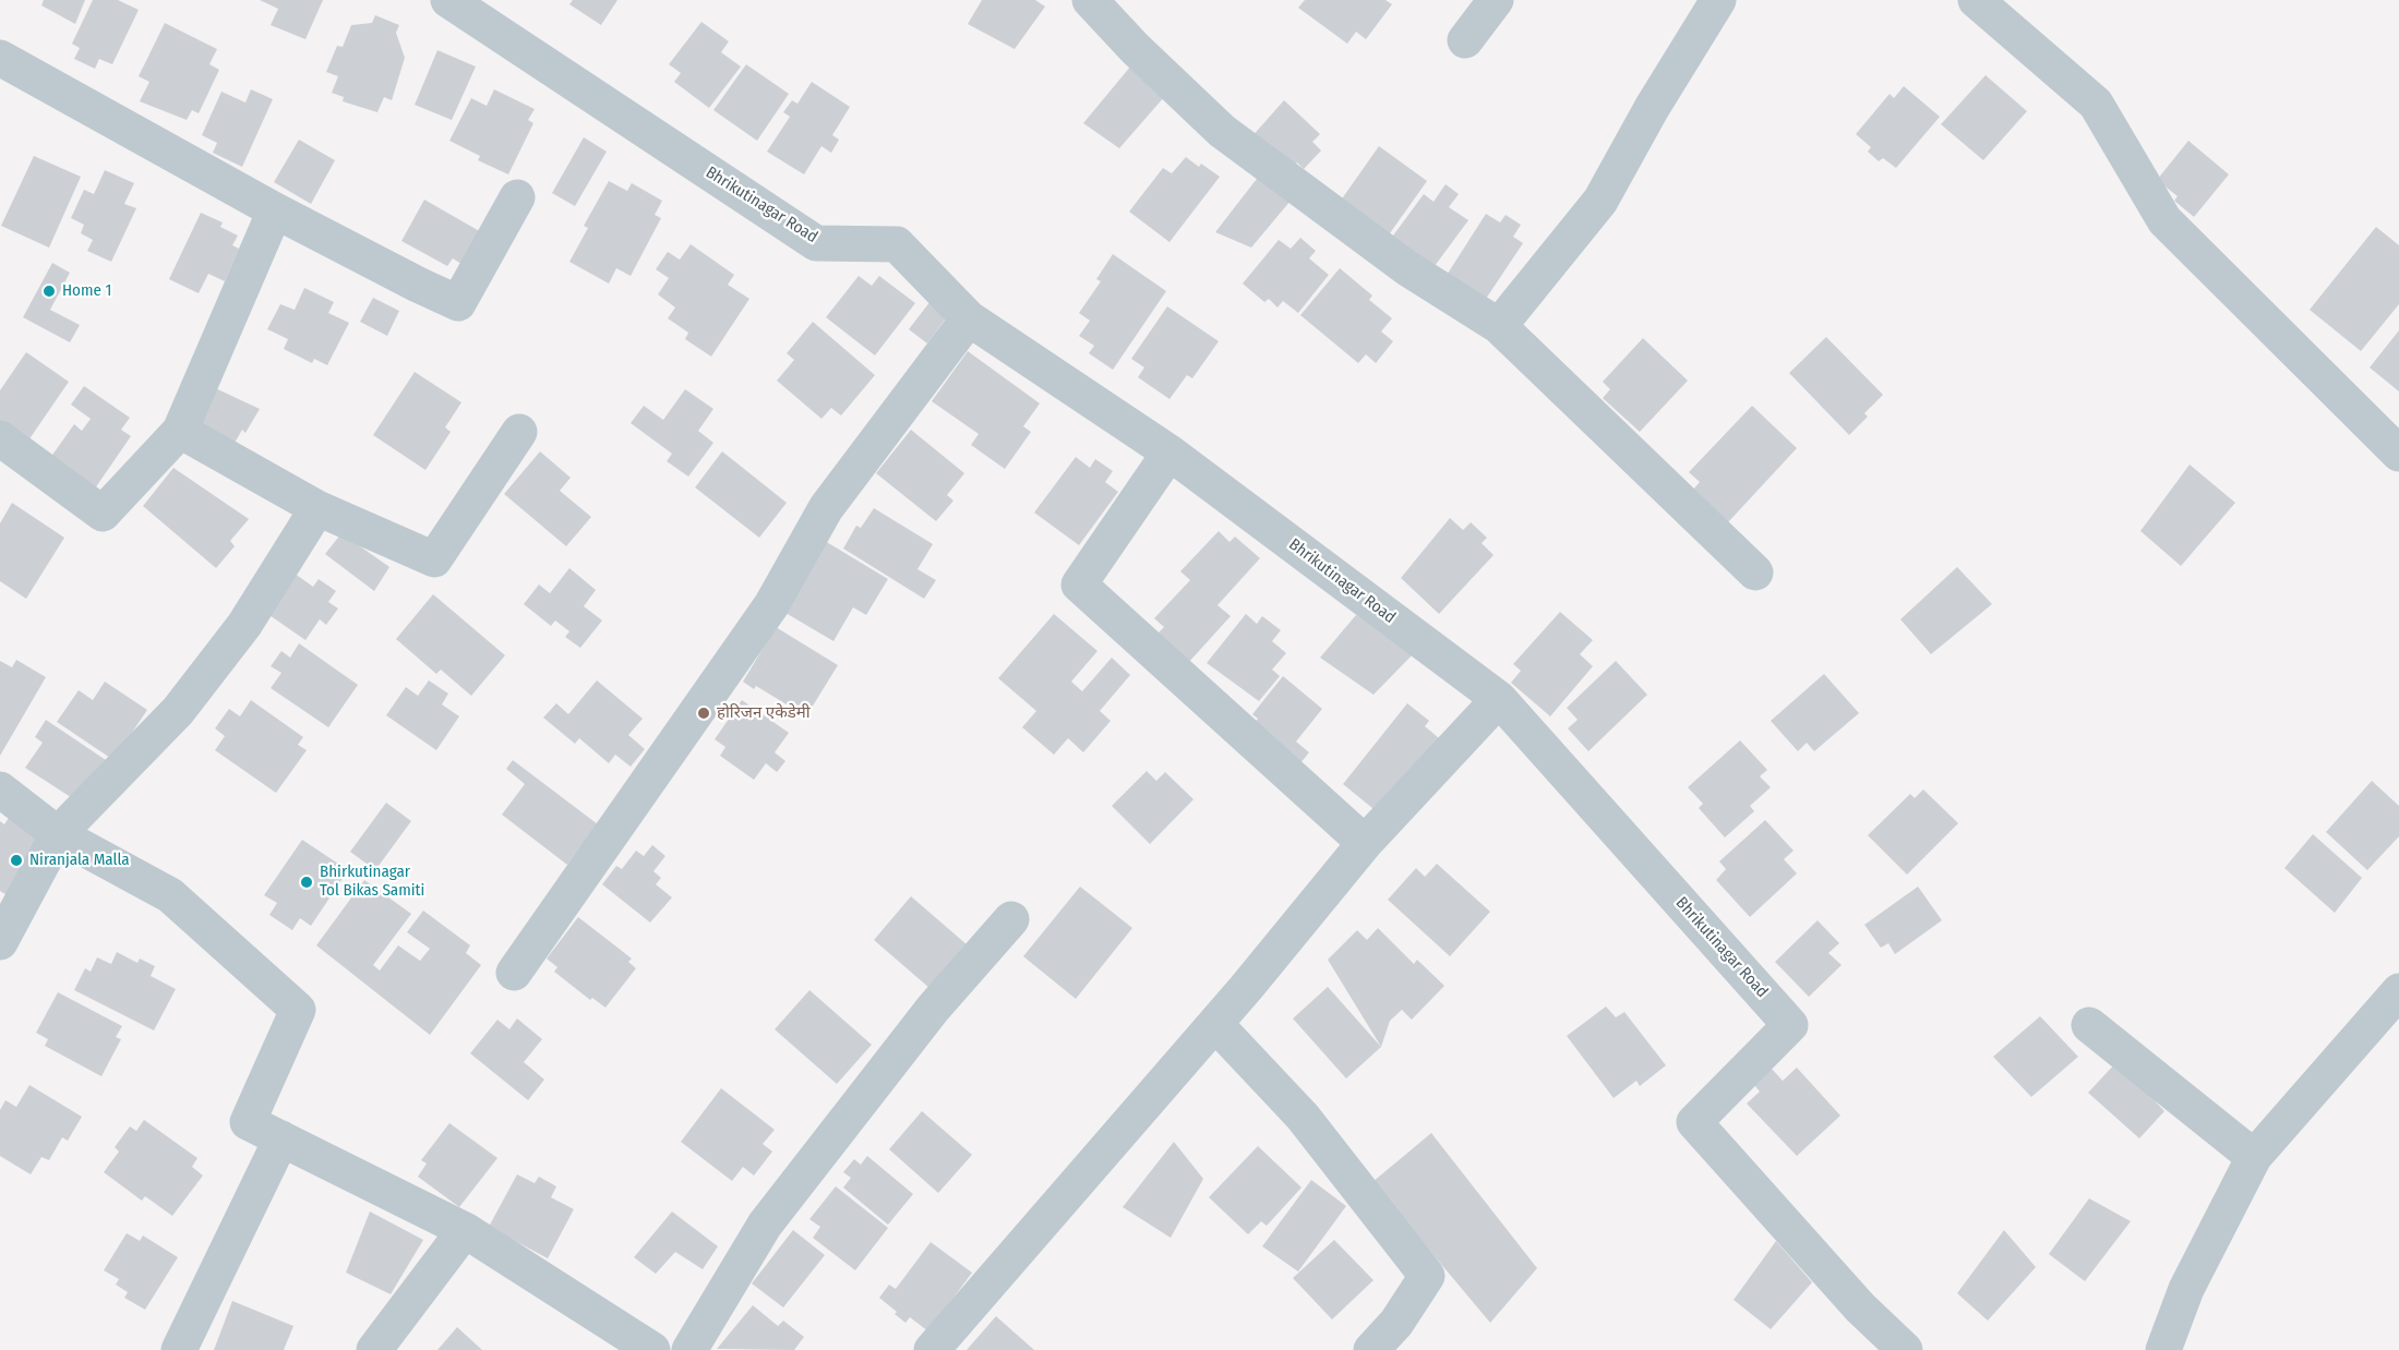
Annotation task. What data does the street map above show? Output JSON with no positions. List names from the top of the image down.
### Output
{
  "streets": {
    "street": ["Bhrikutinagar Road"]
  },
  "places": [
    "Home 1",
    "होरिजन एकेडेमी",
    "Niranjala Malla",
    "Bhirkutinagar Tol Bikas Samiti"
  ]
}
